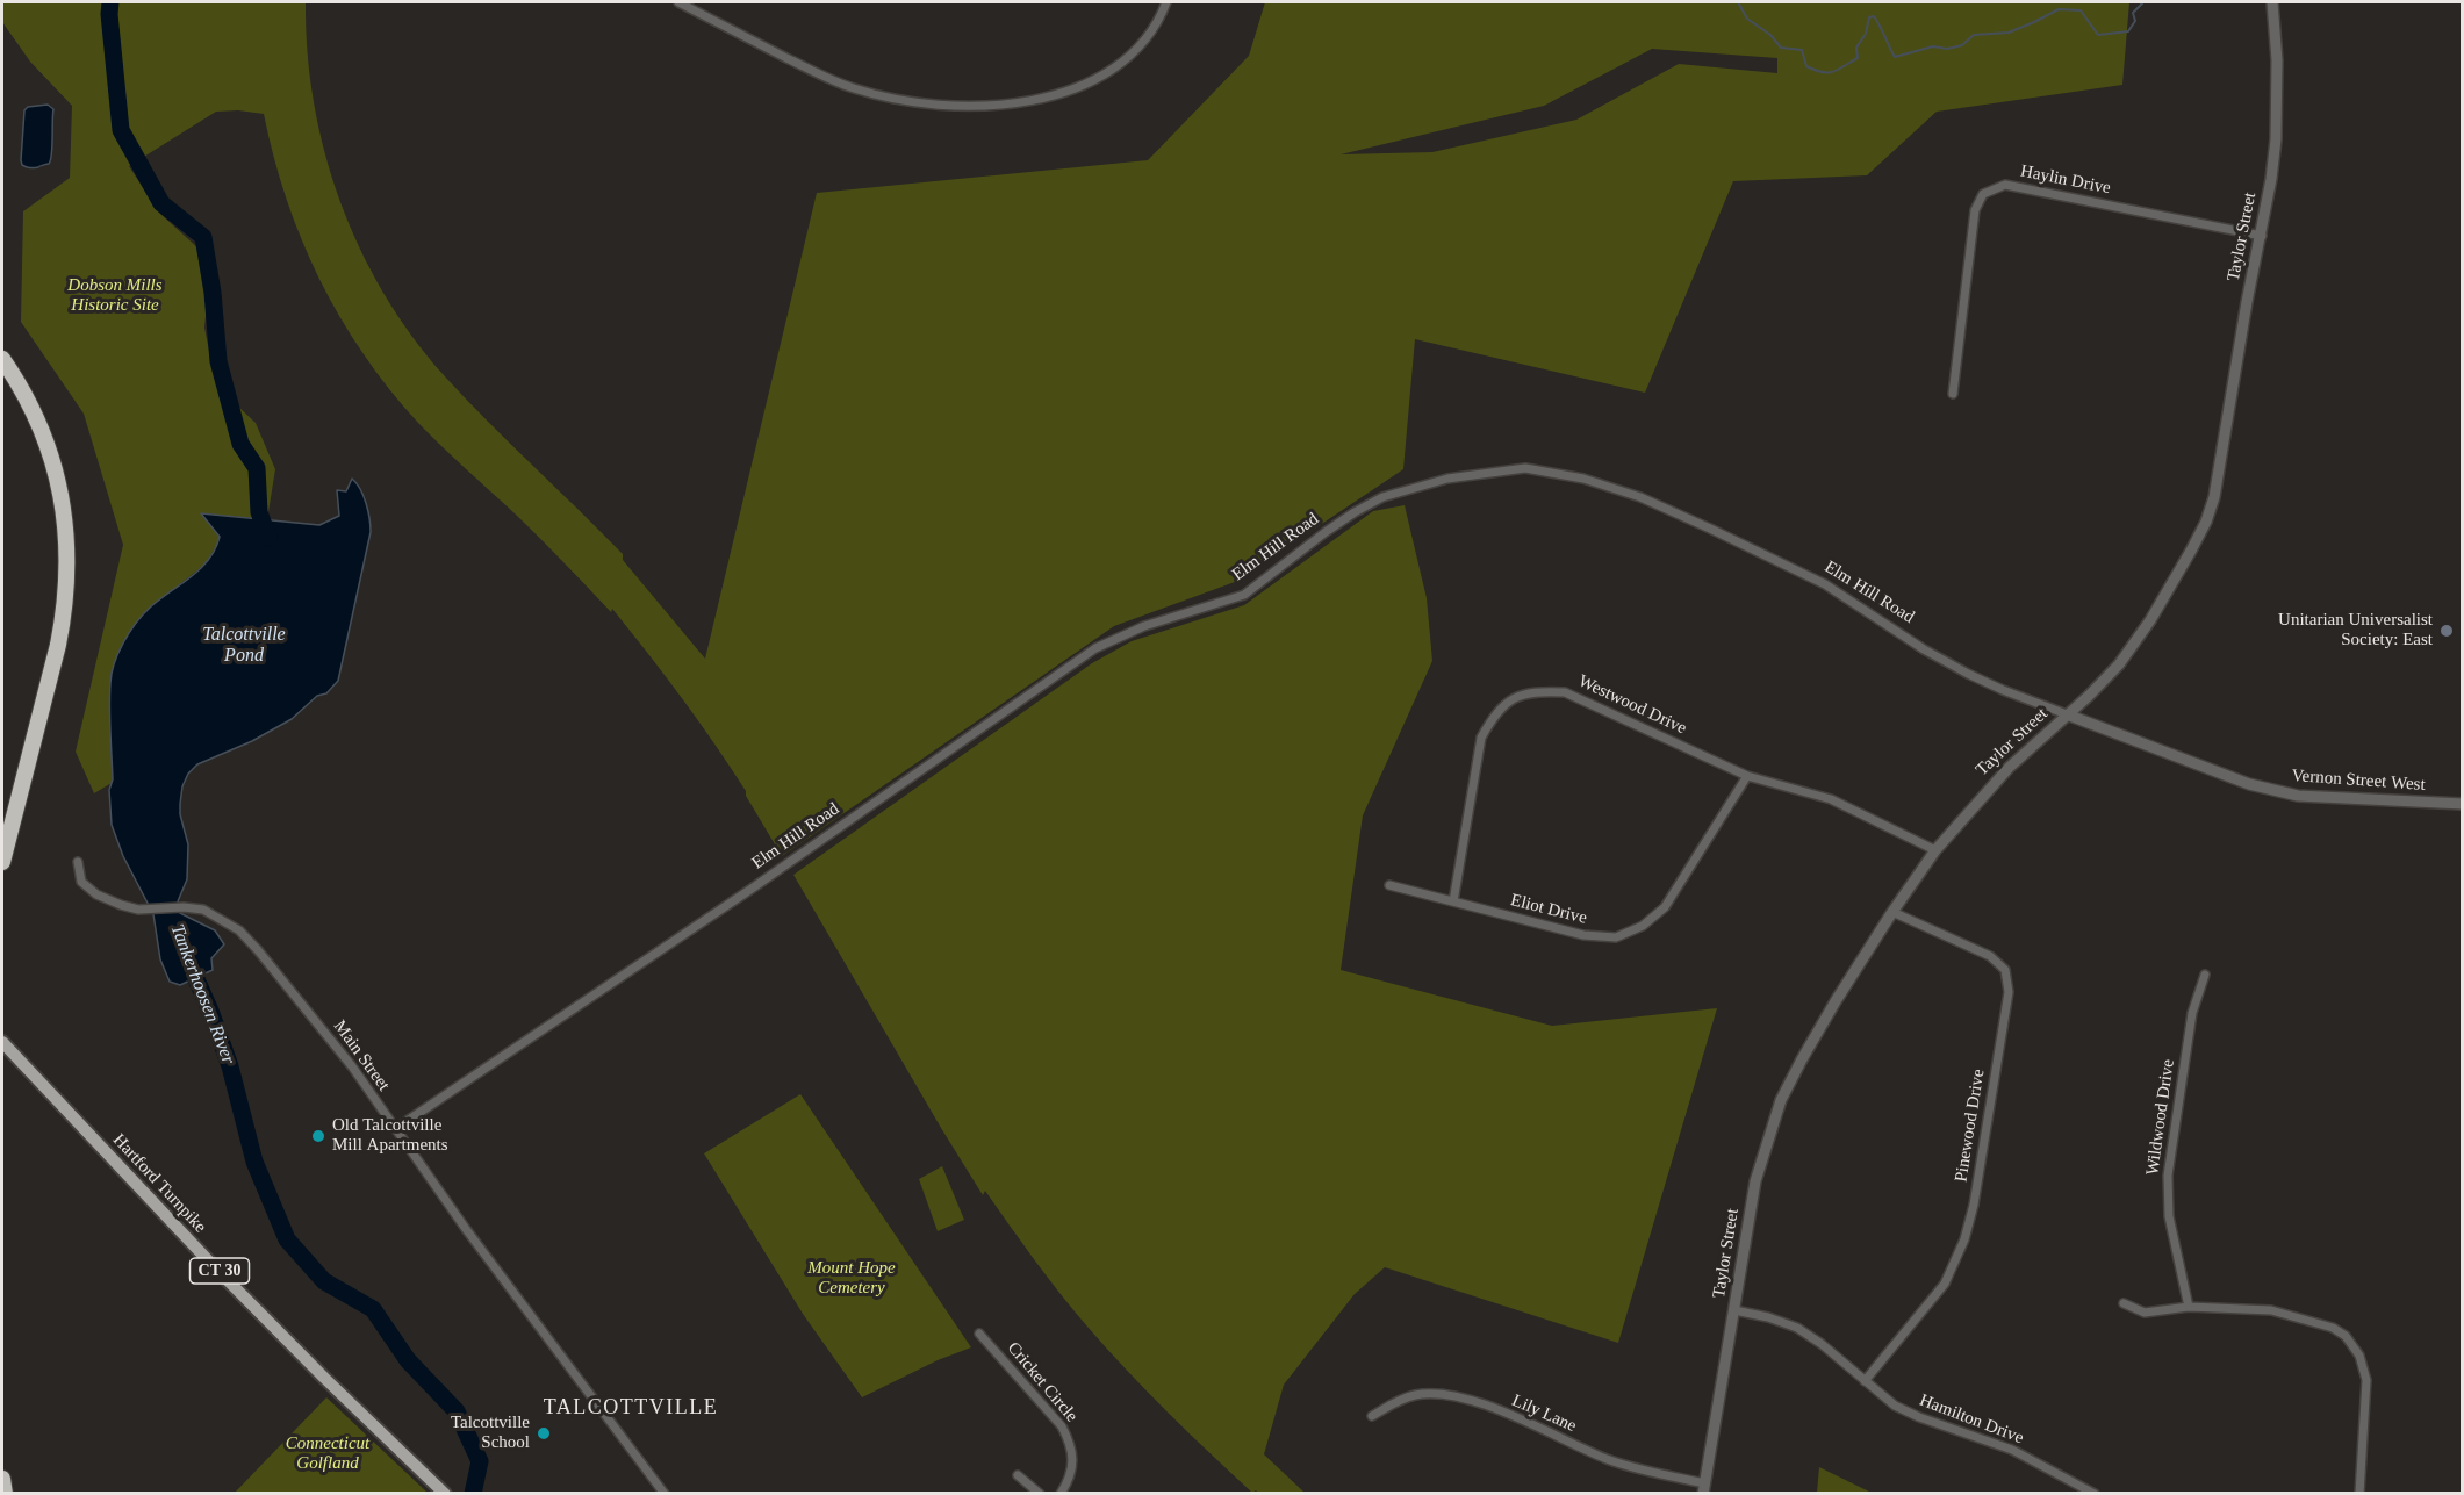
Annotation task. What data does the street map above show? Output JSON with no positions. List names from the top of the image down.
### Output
{
  "streets": {
    "main road": ["Hartford Turnpike", "CT 30"],
    "street": [
      "Haylin Drive",
      "Taylor Street",
      "Elm Hill Road",
      "Westwood Drive",
      "Vernon Street West",
      "Eliot Drive",
      "Main Street",
      "Wildwood Drive",
      "Pinewood Drive",
      "Cricket Circle",
      "Lily Lane",
      "Hamilton Drive"
    ]
  },
  "crossings": [
    ["Haylin Drive", "Taylor Street"],
    ["Taylor Street", "Elm Hill Road"],
    ["Taylor Street", "Westwood Drive"],
    ["Taylor Street", "Pinewood Drive"],
    ["Taylor Street", "Lily Lane"],
    ["Taylor Street", "Hamilton Drive"],
    ["Elm Hill Road", "Vernon Street West"],
    ["Elm Hill Road", "Main Street"],
    ["Westwood Drive", "Eliot Drive"],
    ["Pinewood Drive", "Hamilton Drive"]
  ],
  "districts": ["TALCOTTVILLE"],
  "water": ["Talcottville Pond", "Tankerhoosen River"],
  "parks": ["Dobson Mills Historic Site", "Mount Hope Cemetery", "Connecticut Golfland"],
  "places": ["Unitarian Universalist Society: East", "Old Talcottville Mill Apartments", "Talcottville School"]
}
